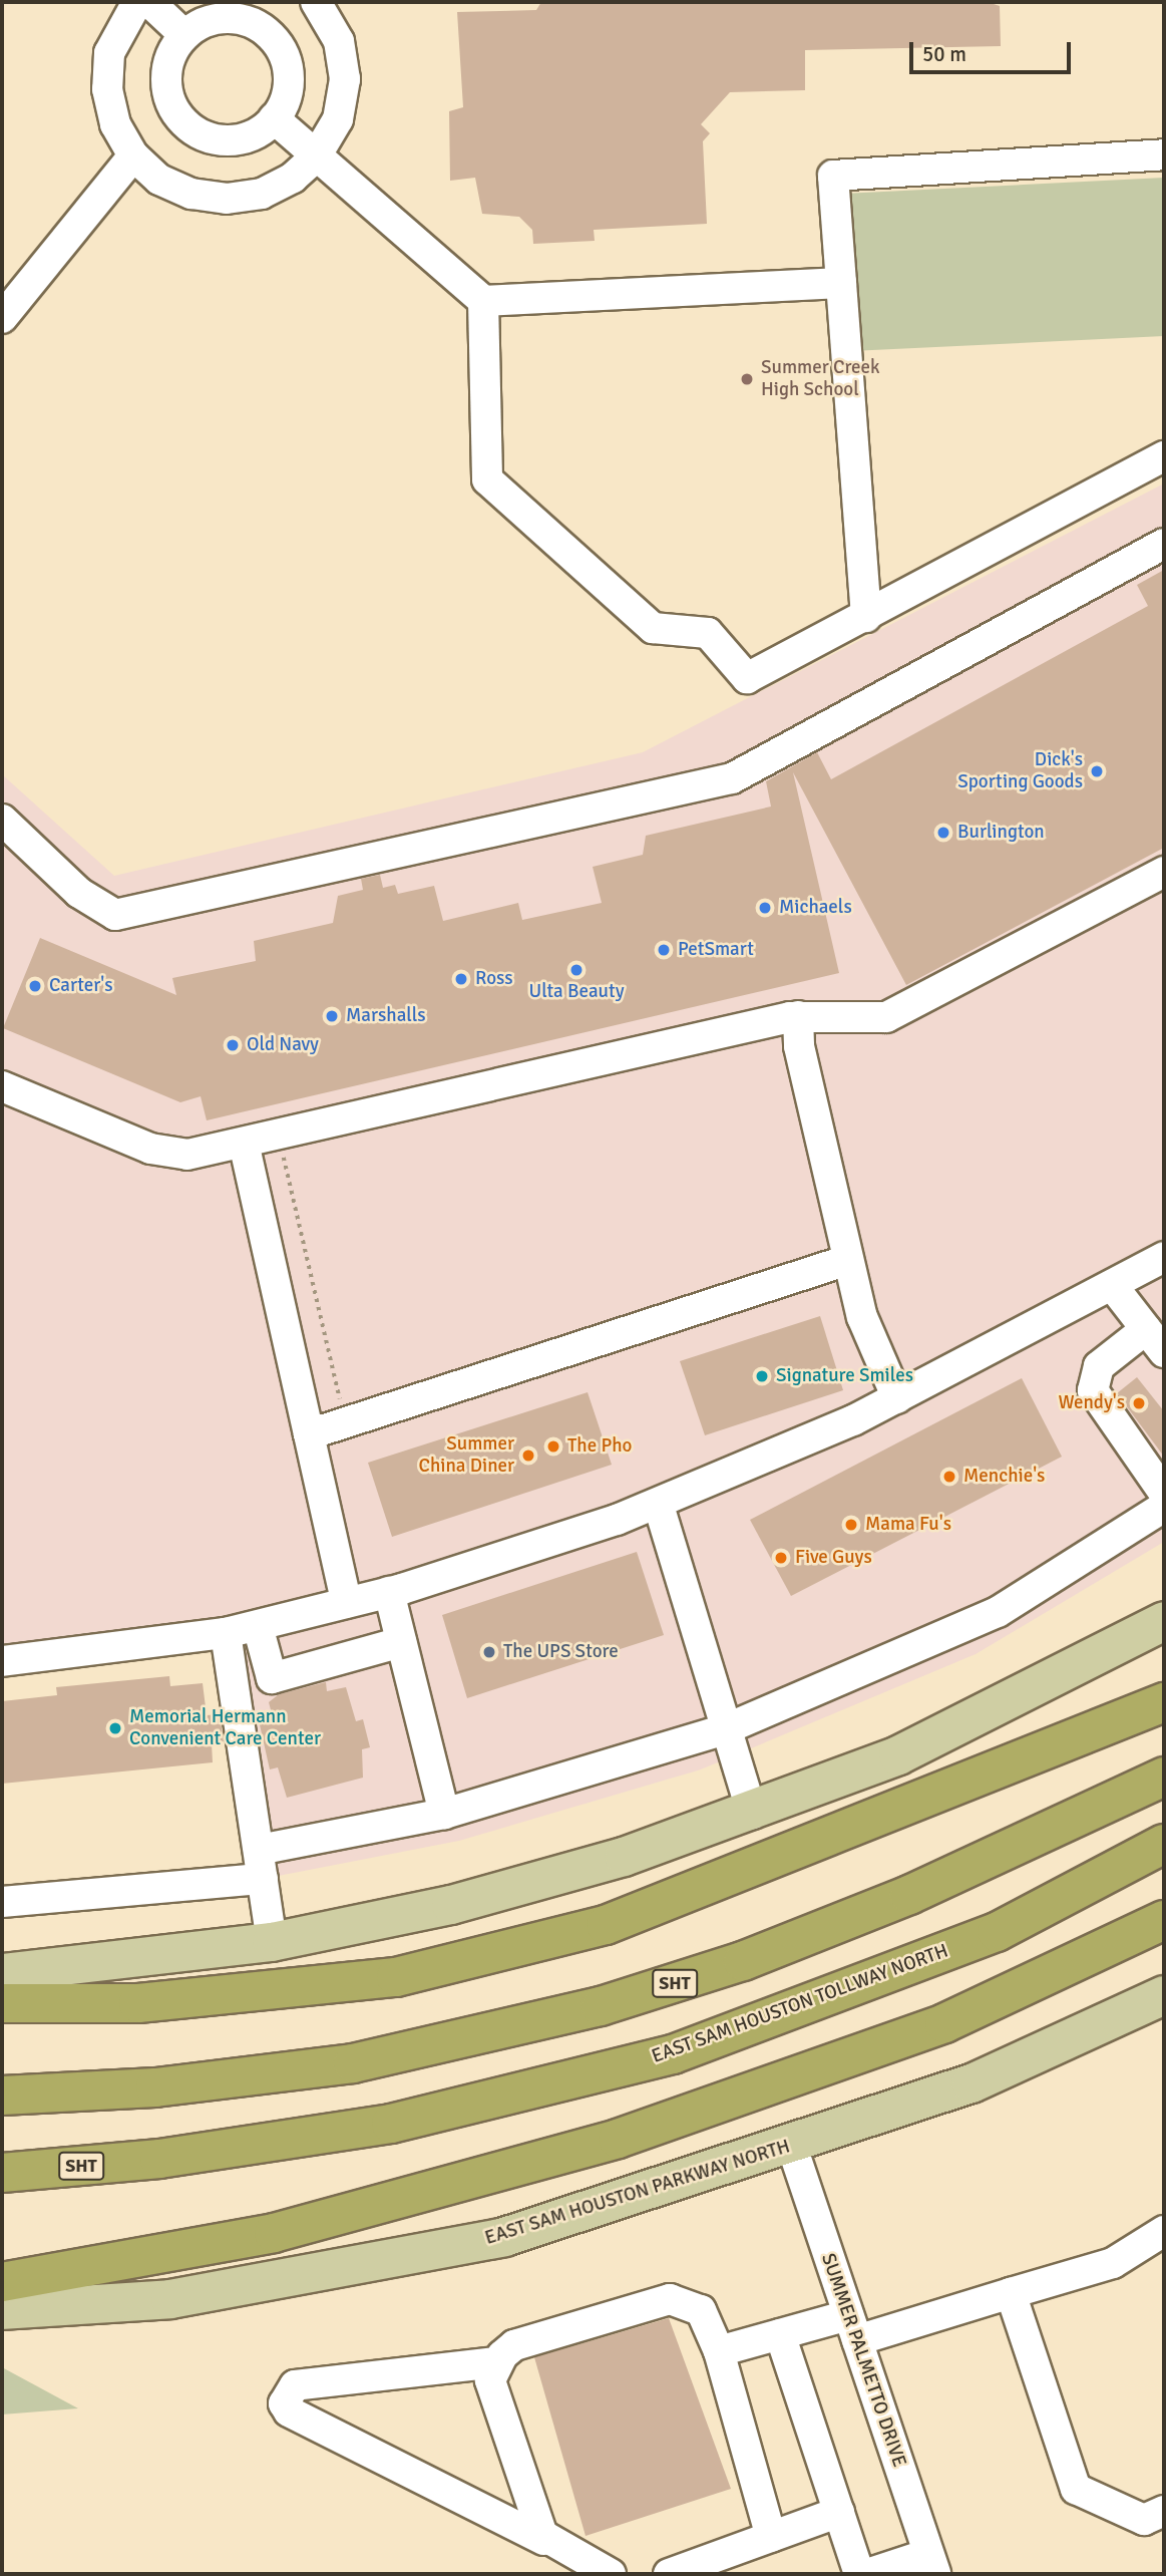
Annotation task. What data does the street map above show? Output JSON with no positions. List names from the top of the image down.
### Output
{
  "streets": {
    "highway": ["SHT", "EAST SAM HOUSTON TOLLWAY NORTH"],
    "main road": ["EAST SAM HOUSTON PARKWAY NORTH"],
    "street": ["SUMMER PALMETTO DRIVE"]
  },
  "crossings": [
    ["EAST SAM HOUSTON PARKWAY NORTH", "SUMMER PALMETTO DRIVE"]
  ],
  "places": [
    "Summer Creek High School",
    "Dick's Sporting Goods",
    "Burlington",
    "Michaels",
    "PetSmart",
    "Ulta Beauty",
    "Ross",
    "Carter's",
    "Marshalls",
    "Old Navy",
    "Signature Smiles",
    "Wendy's",
    "The Pho",
    "Summer China Diner",
    "Menchie's",
    "Mama Fu's",
    "Five Guys",
    "The UPS Store",
    "Memorial Hermann Convenient Care Center"
  ],
  "scale_bar": "50 m"
}
